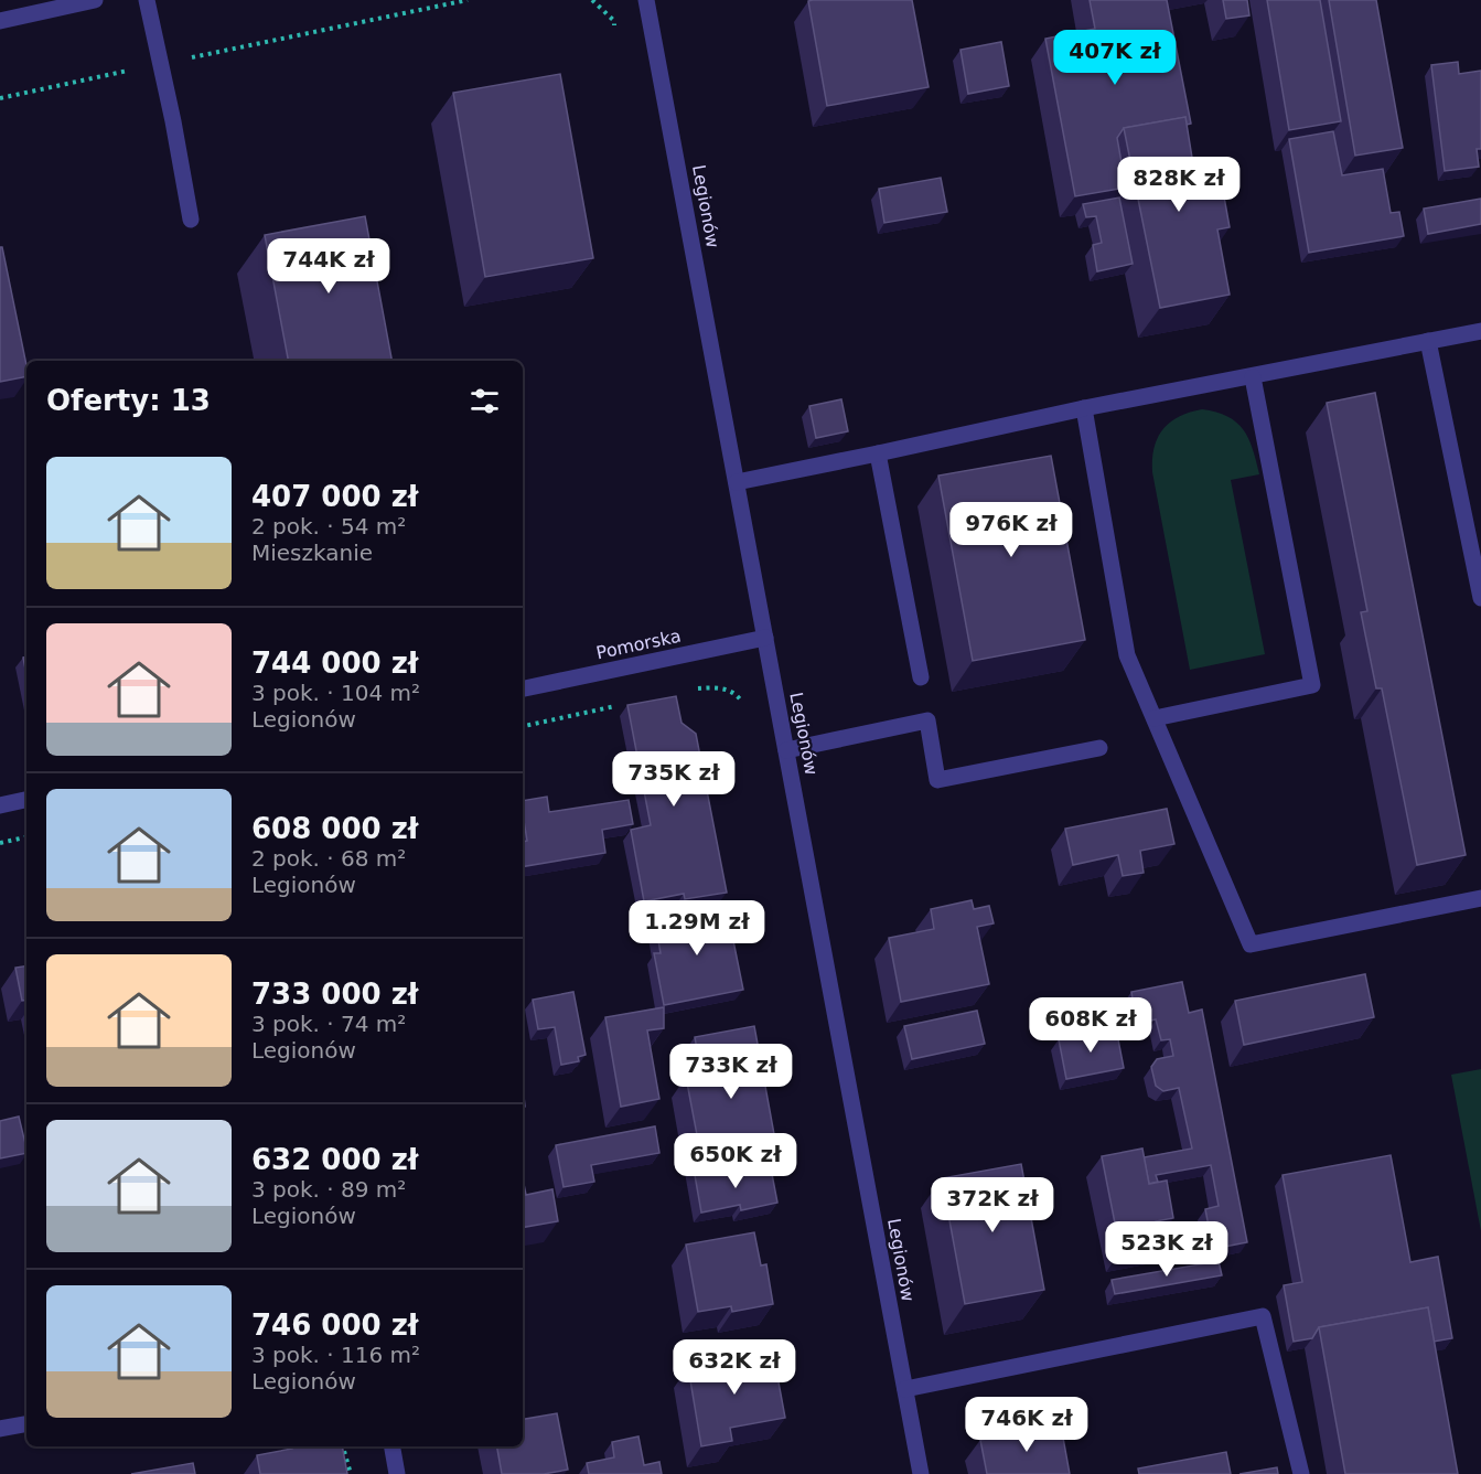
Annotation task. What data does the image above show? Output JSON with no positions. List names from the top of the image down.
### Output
{
  "streets": {
    "street": ["Legionów", "Pomorska"]
  },
  "crossings": [
    ["Legionów", "Pomorska"]
  ],
  "page": {
    "price": [
      "407K zł",
      "828K zł",
      "744K zł",
      "976K zł",
      "735K zł",
      "1.29M zł",
      "608K zł",
      "733K zł",
      "650K zł",
      "372K zł",
      "523K zł",
      "632K zł",
      "746K zł"
    ],
    "heading": "Oferty: 13",
    "list": [
      {
        "name": "407 000 zł",
        "note": "2 pok. · 54 m² · Mieszkanie"
      },
      {
        "name": "744 000 zł",
        "note": "3 pok. · 104 m² · Legionów"
      },
      {
        "name": "608 000 zł",
        "note": "2 pok. · 68 m² · Legionów"
      },
      {
        "name": "733 000 zł",
        "note": "3 pok. · 74 m² · Legionów"
      },
      {
        "name": "632 000 zł",
        "note": "3 pok. · 89 m² · Legionów"
      },
      {
        "name": "746 000 zł",
        "note": "3 pok. · 116 m² · Legionów"
      }
    ]
  }
}
